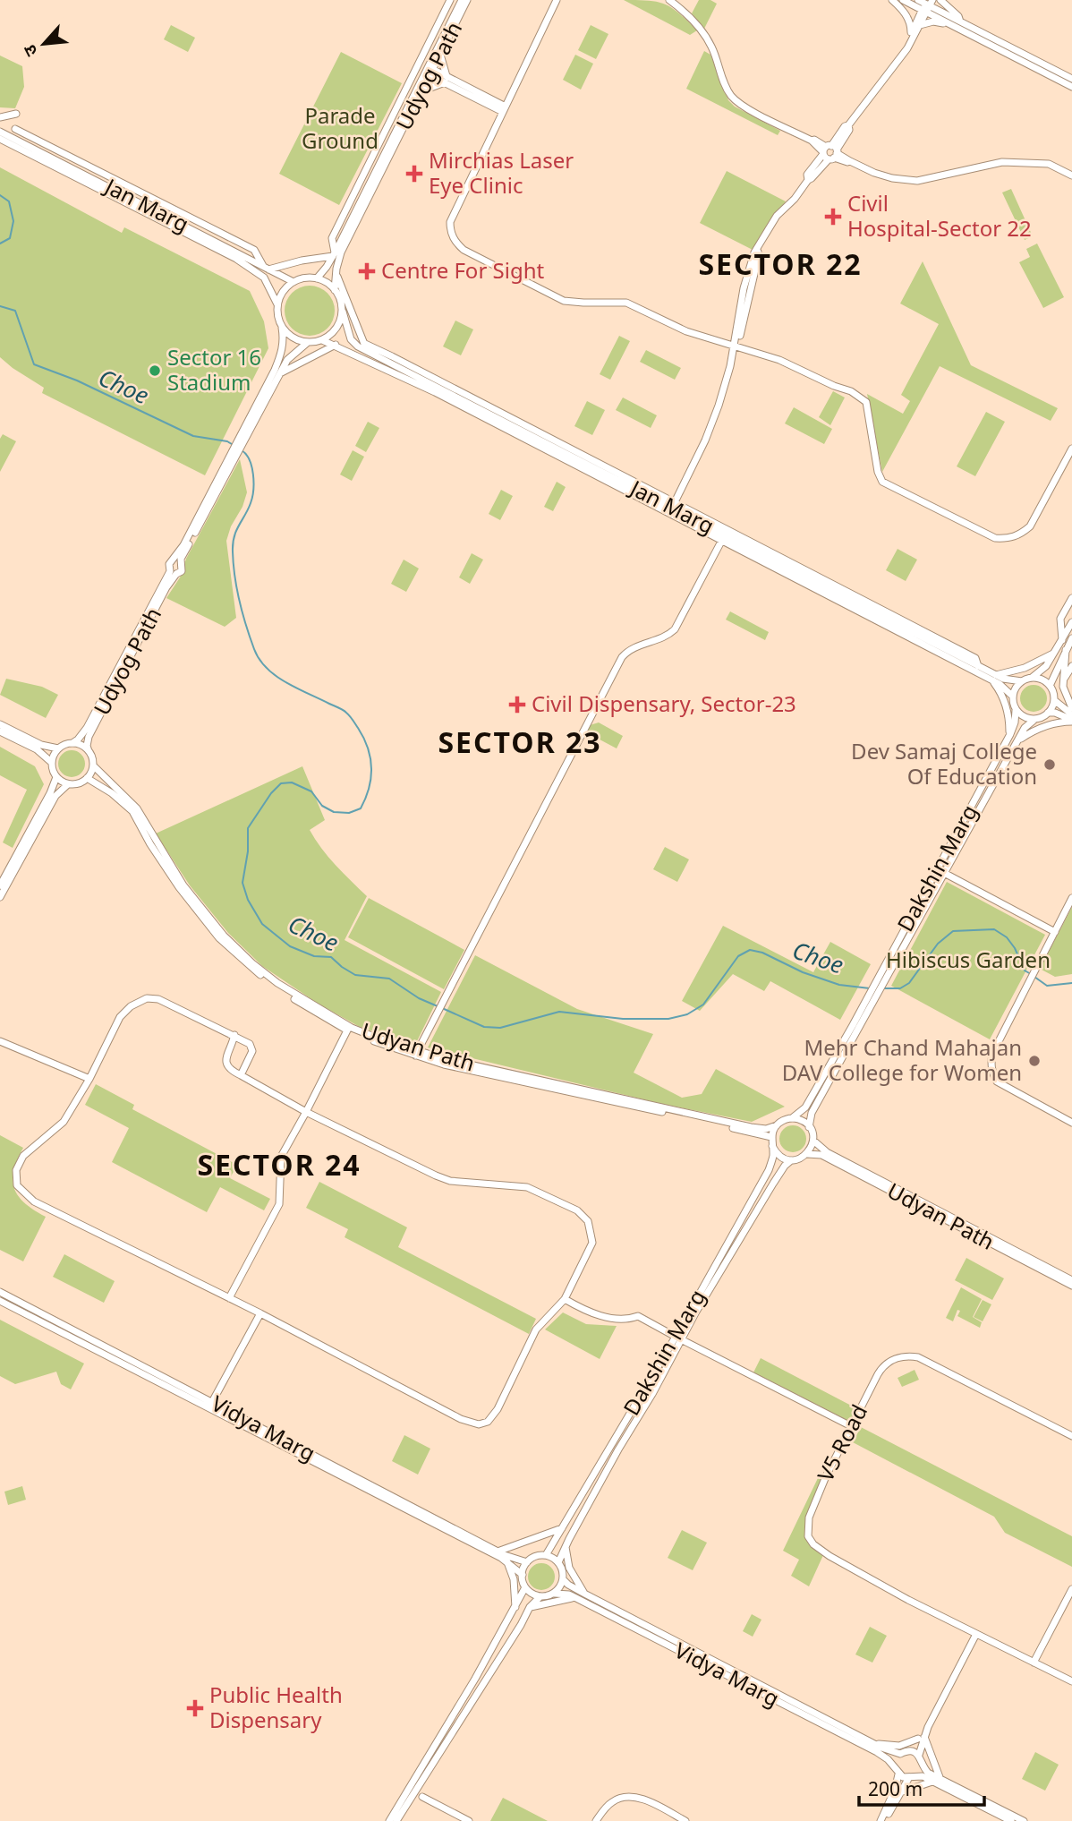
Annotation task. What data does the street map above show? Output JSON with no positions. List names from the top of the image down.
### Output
{
  "streets": {
    "main road": [
      "Udyog Path",
      "Jan Marg",
      "Dakshin Marg",
      "Udyan Path",
      "Vidya Marg",
      "V5 Road"
    ]
  },
  "crossings": [
    ["Udyog Path", "Jan Marg"],
    ["Udyog Path", "Udyan Path"],
    ["Jan Marg", "Dakshin Marg"],
    ["Dakshin Marg", "Udyan Path"],
    ["Dakshin Marg", "Vidya Marg"]
  ],
  "districts": ["SECTOR 22", "SECTOR 23", "SECTOR 24"],
  "water": ["Choe"],
  "parks": ["Parade Ground", "Hibiscus Garden"],
  "places": {
    "health": [
      "Mirchias Laser Eye Clinic",
      "Civil Hospital-Sector 22",
      "Centre For Sight",
      "Civil Dispensary, Sector-23",
      "Public Health Dispensary"
    ],
    "other": ["Sector 16 Stadium", "Dev Samaj College Of Education", "Mehr Chand Mahajan DAV College for Women"]
  },
  "scale_bar": "200 m",
  "north": "bottom left"
}
